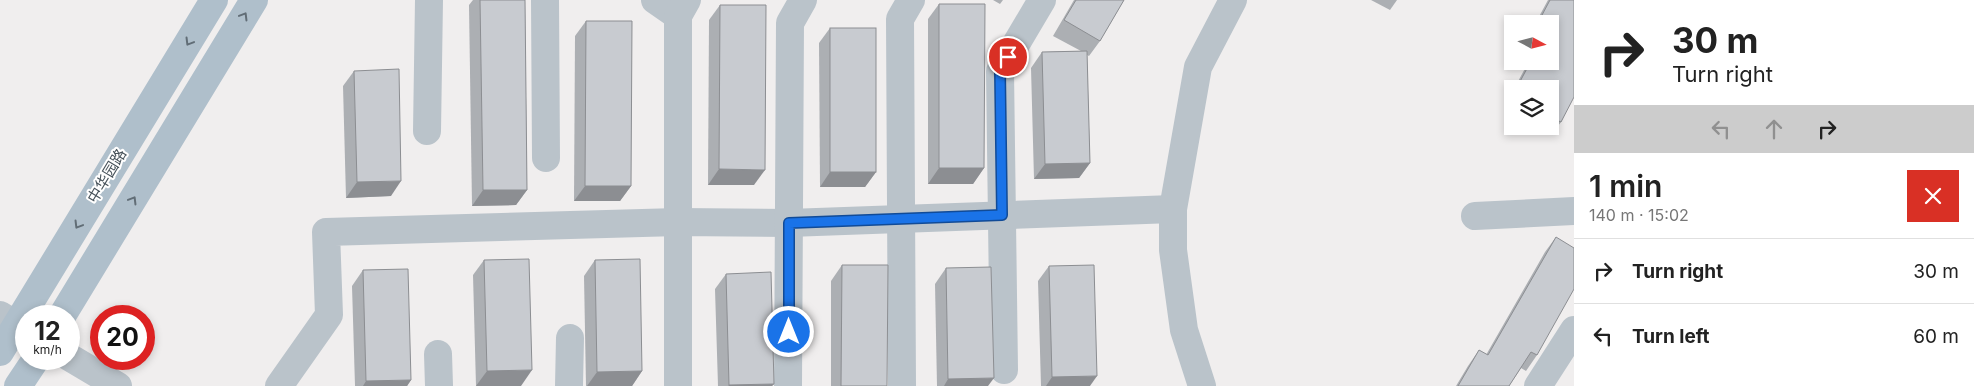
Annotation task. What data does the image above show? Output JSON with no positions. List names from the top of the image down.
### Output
{
  "streets": {
    "main road": ["中华园路"]
  },
  "north": "right",
  "page": {
    "turn": ["30 m", "Turn right"],
    "heading": ["1 min", "140 m · 15:02"],
    "list": [
      {
        "name": "Turn right",
        "value": "30 m"
      },
      {
        "name": "Turn left",
        "value": "60 m"
      }
    ],
    "speed": "12 km/h",
    "limit": "20"
  }
}
